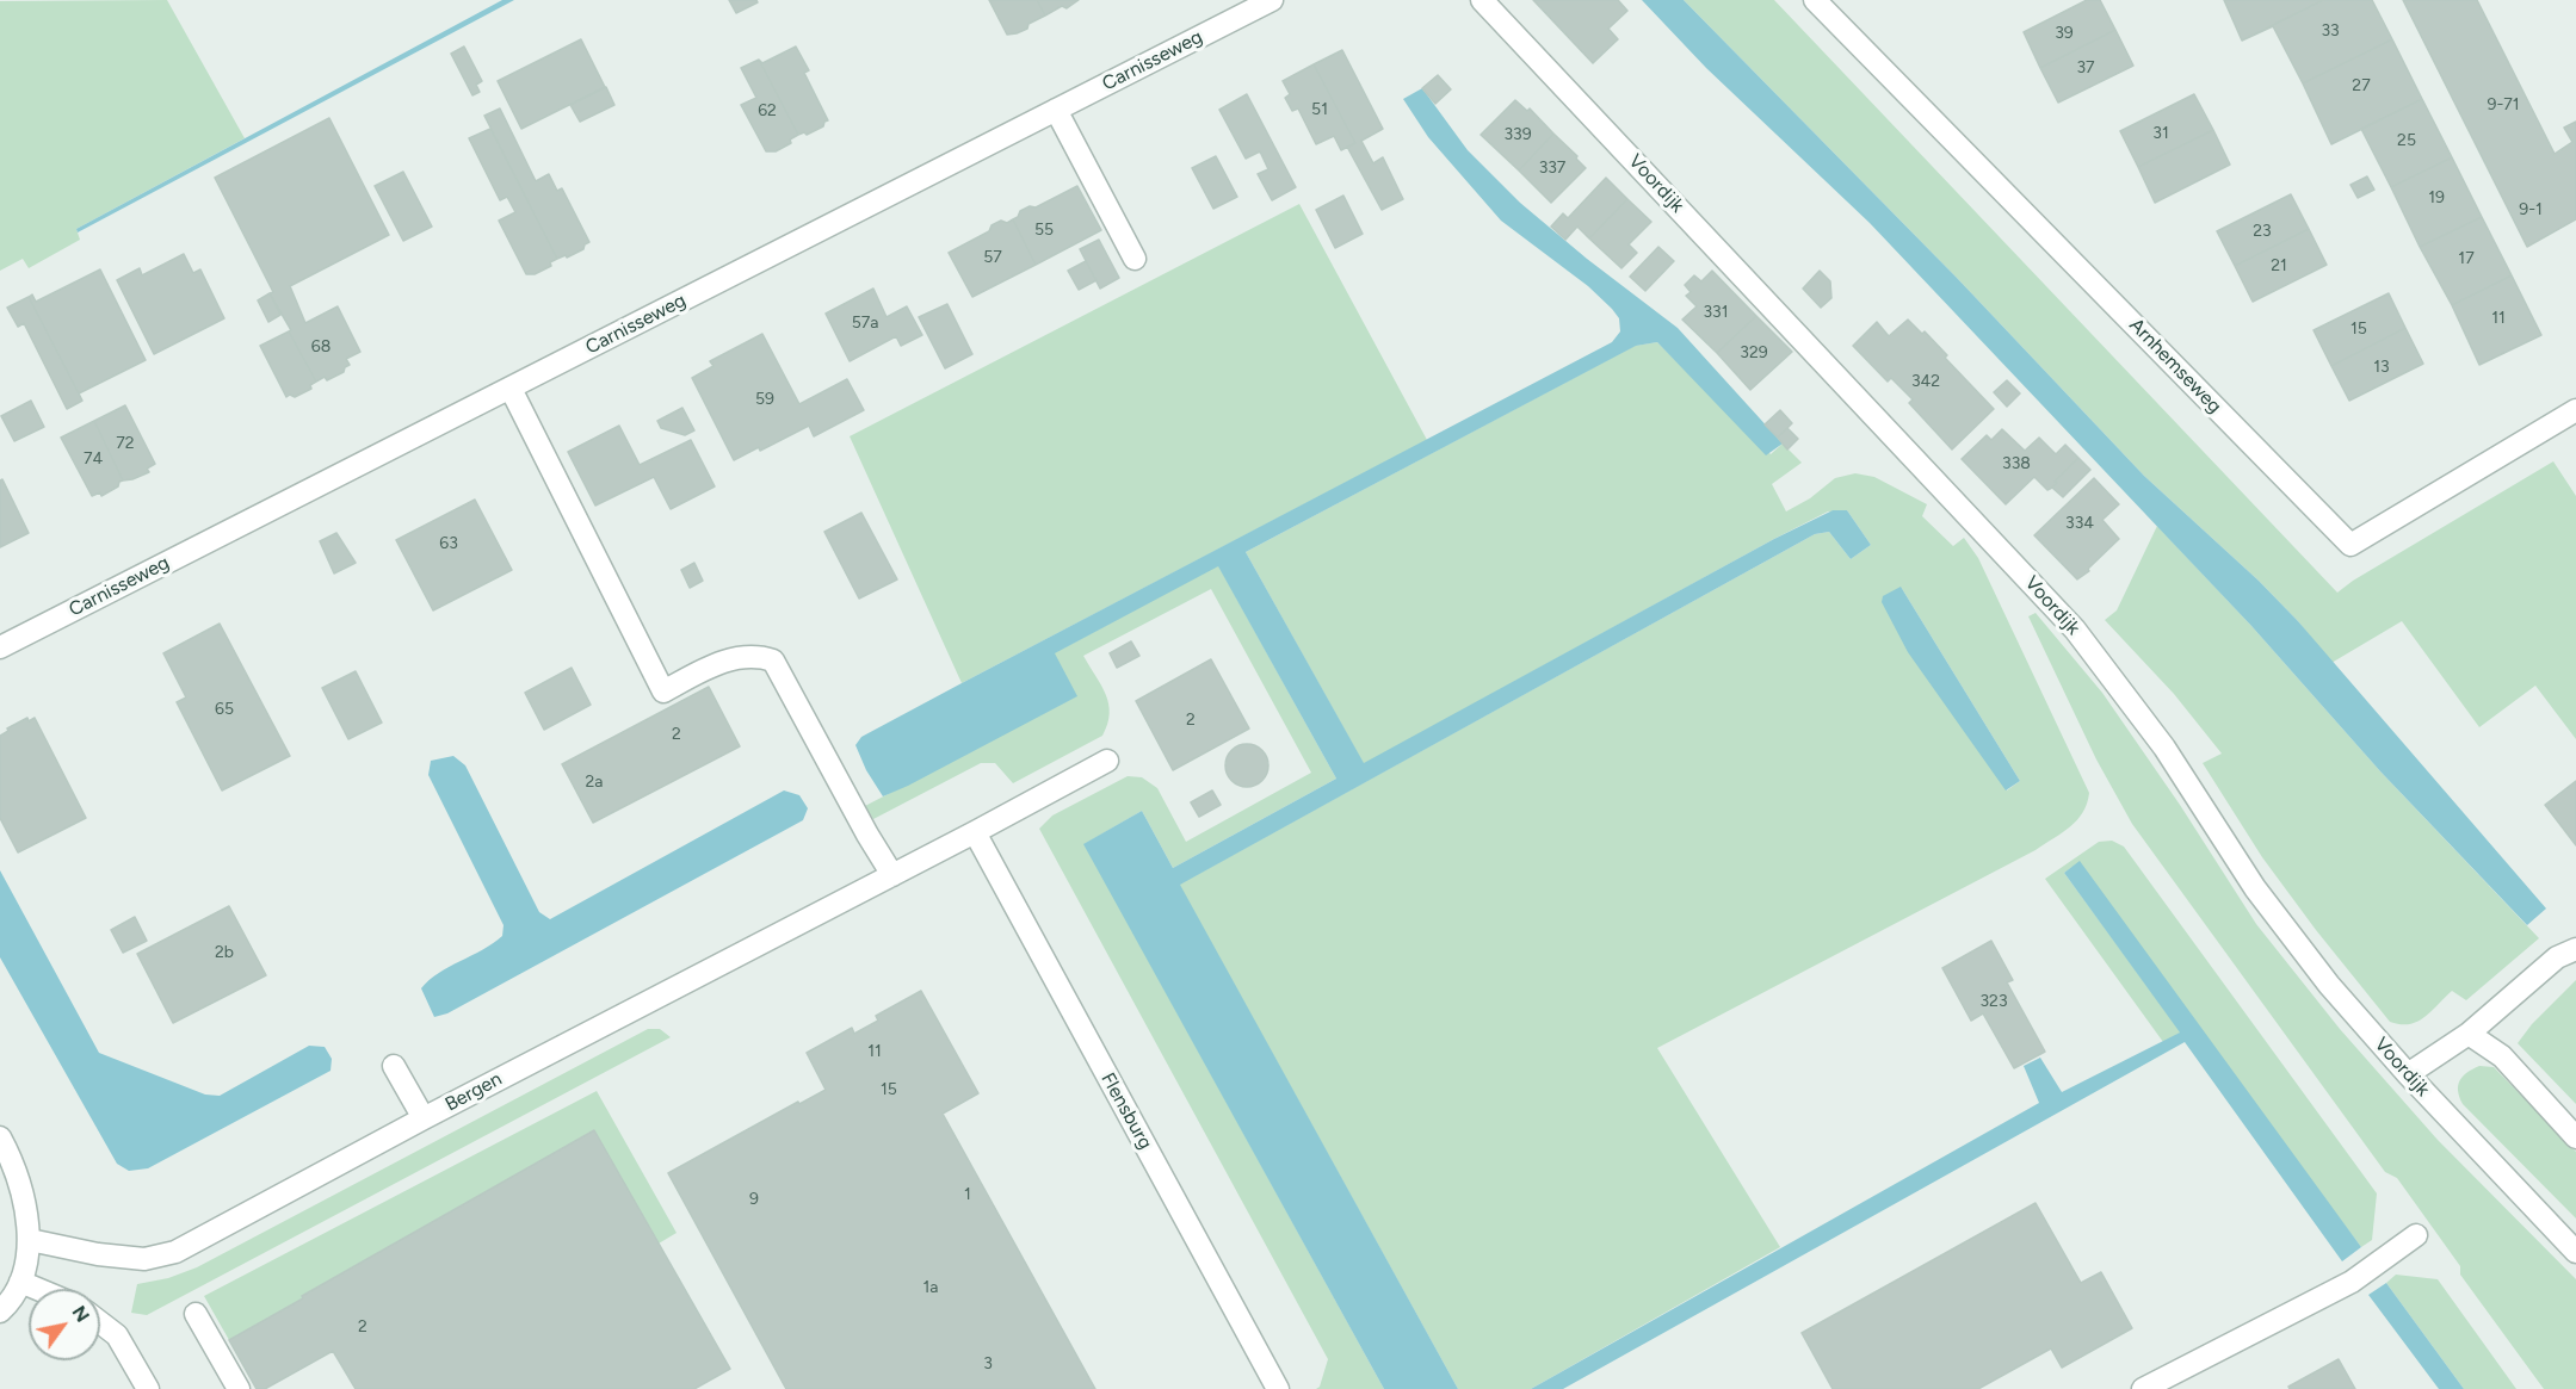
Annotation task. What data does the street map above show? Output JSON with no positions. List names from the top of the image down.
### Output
{
  "streets": {
    "street": [
      "Carnisseweg",
      "Voordijk",
      "Arnhemseweg",
      "Bergen",
      "Flensburg"
    ]
  },
  "crossings": [
    ["Bergen", "Flensburg"]
  ],
  "house_numbers": [
    "33",
    "39",
    "37",
    "27",
    "9-71",
    "51",
    "62",
    "31",
    "339",
    "25",
    "337",
    "19",
    "9-1",
    "55",
    "23",
    "57",
    "17",
    "21",
    "331",
    "11",
    "57a",
    "15",
    "68",
    "329",
    "13",
    "342",
    "59",
    "72",
    "74",
    "338",
    "334",
    "63",
    "65",
    "2",
    "2",
    "2a",
    "2b",
    "323",
    "11",
    "15",
    "1",
    "9",
    "1a",
    "2",
    "3"
  ],
  "north": "top right"
}
